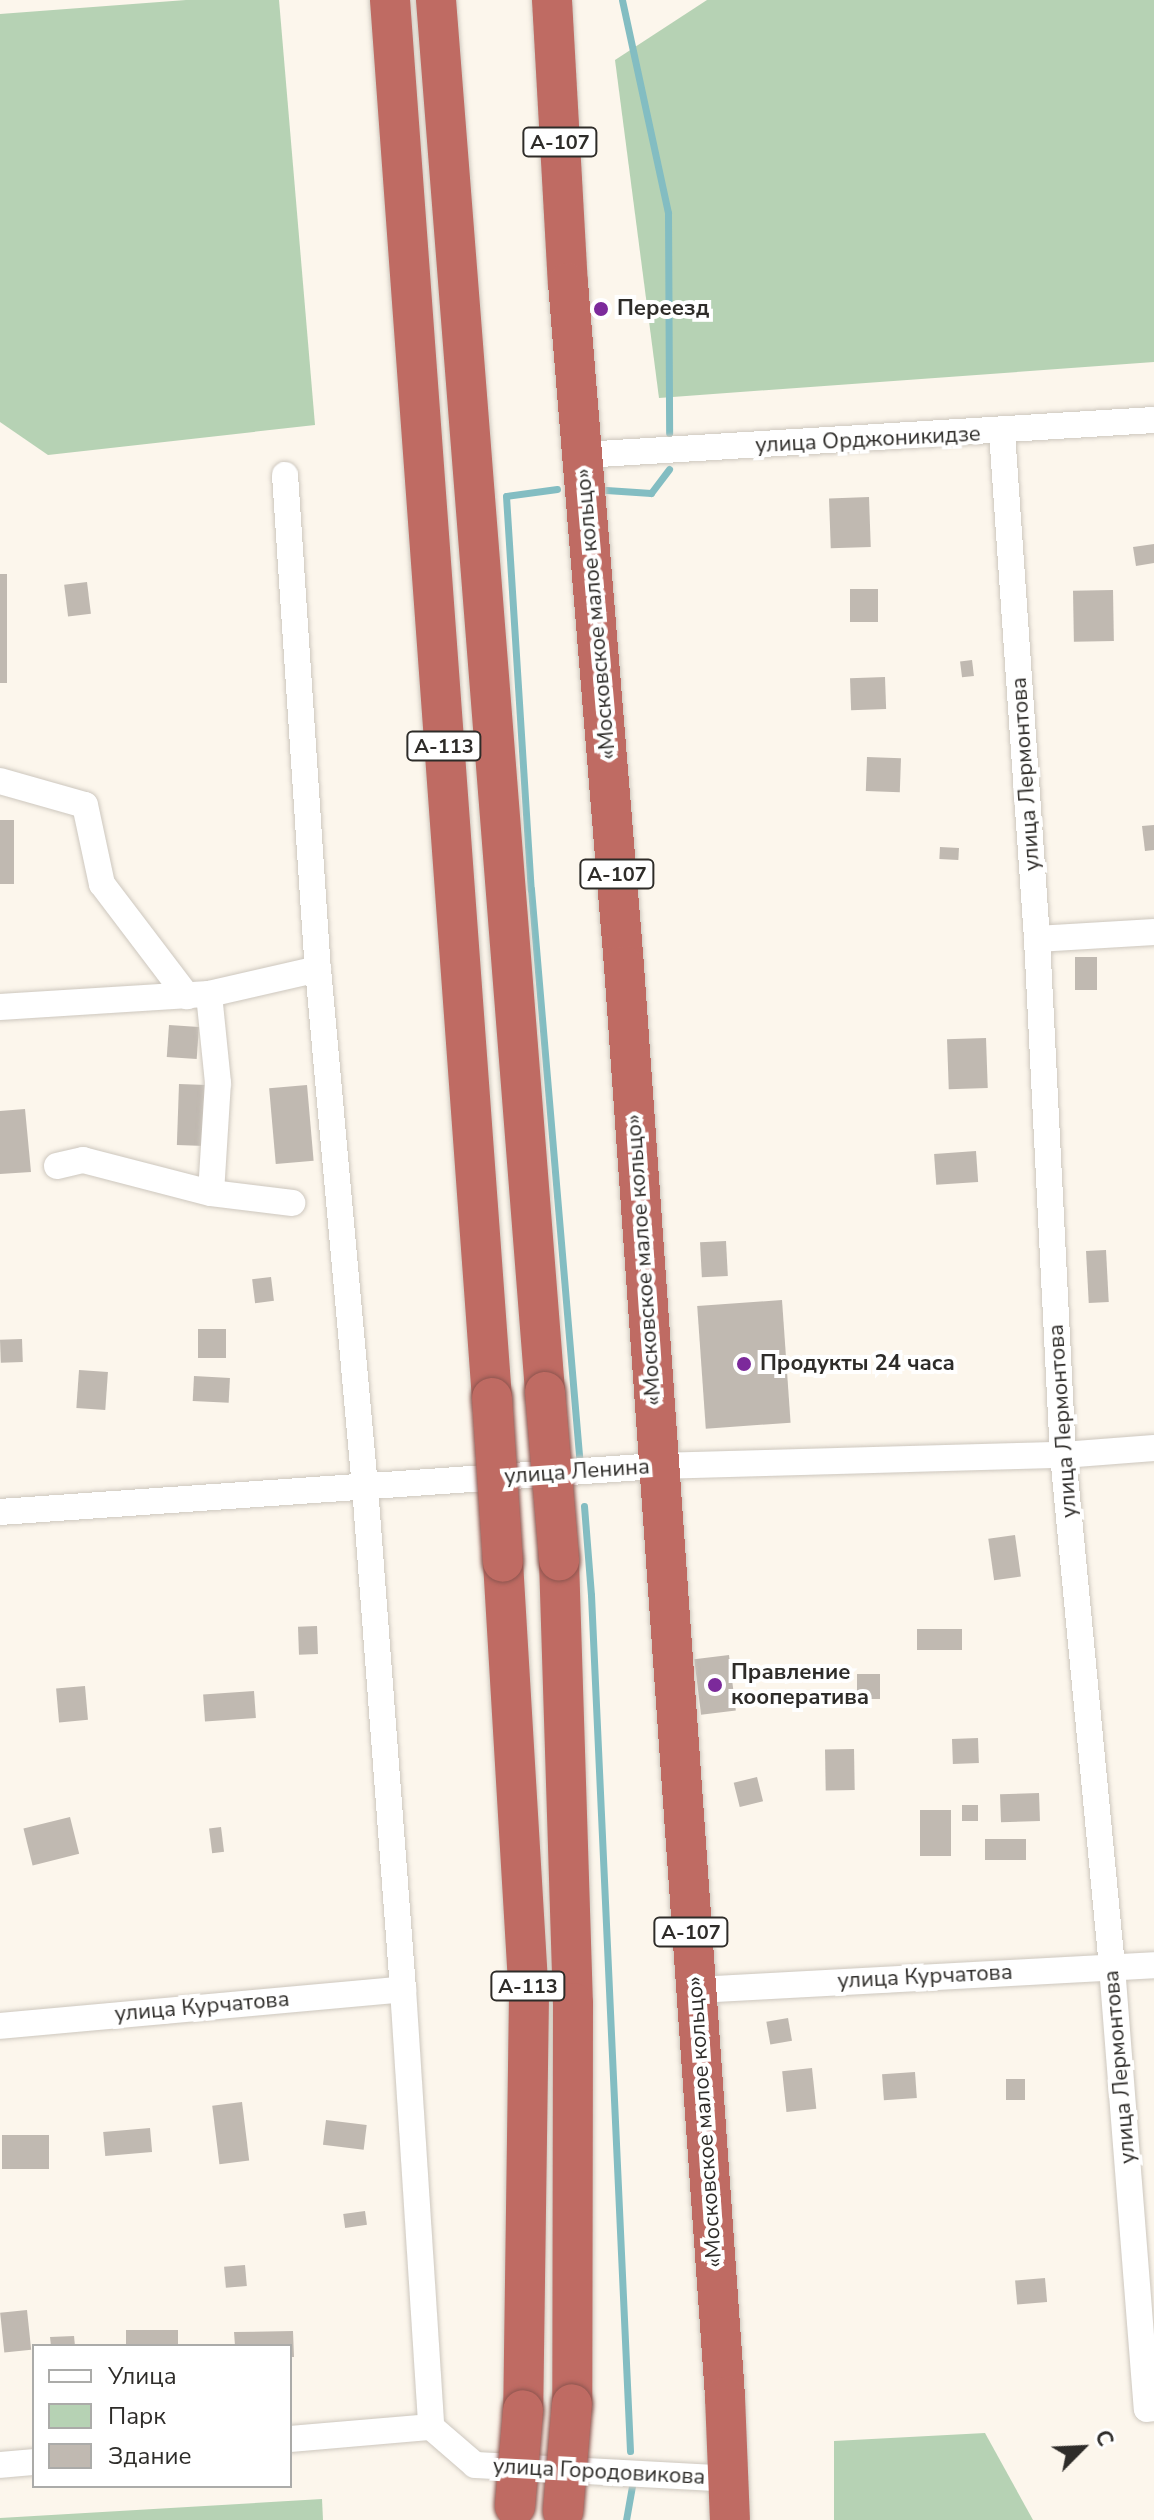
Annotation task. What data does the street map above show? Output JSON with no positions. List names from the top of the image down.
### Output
{
  "streets": {
    "highway": ["А-107", "«Московское малое кольцо»", "А-113"],
    "street": [
      "улица Орджоникидзе",
      "улица Лермонтова",
      "улица Ленина",
      "улица Курчатова",
      "улица Городовикова"
    ]
  },
  "crossings": [
    ["улица Орджоникидзе", "«Московское малое кольцо»"],
    ["улица Орджоникидзе", "улица Лермонтова"],
    ["«Московское малое кольцо»", "улица Ленина"],
    ["«Московское малое кольцо»", "улица Курчатова"],
    ["«Московское малое кольцо»", "улица Городовикова"],
    ["улица Лермонтова", "улица Ленина"],
    ["улица Лермонтова", "улица Курчатова"]
  ],
  "places": ["Переезд", "Продукты 24 часа", "Правление кооператива"],
  "legend": ["Улица", "Парк", "Здание"],
  "north": "top right"
}
